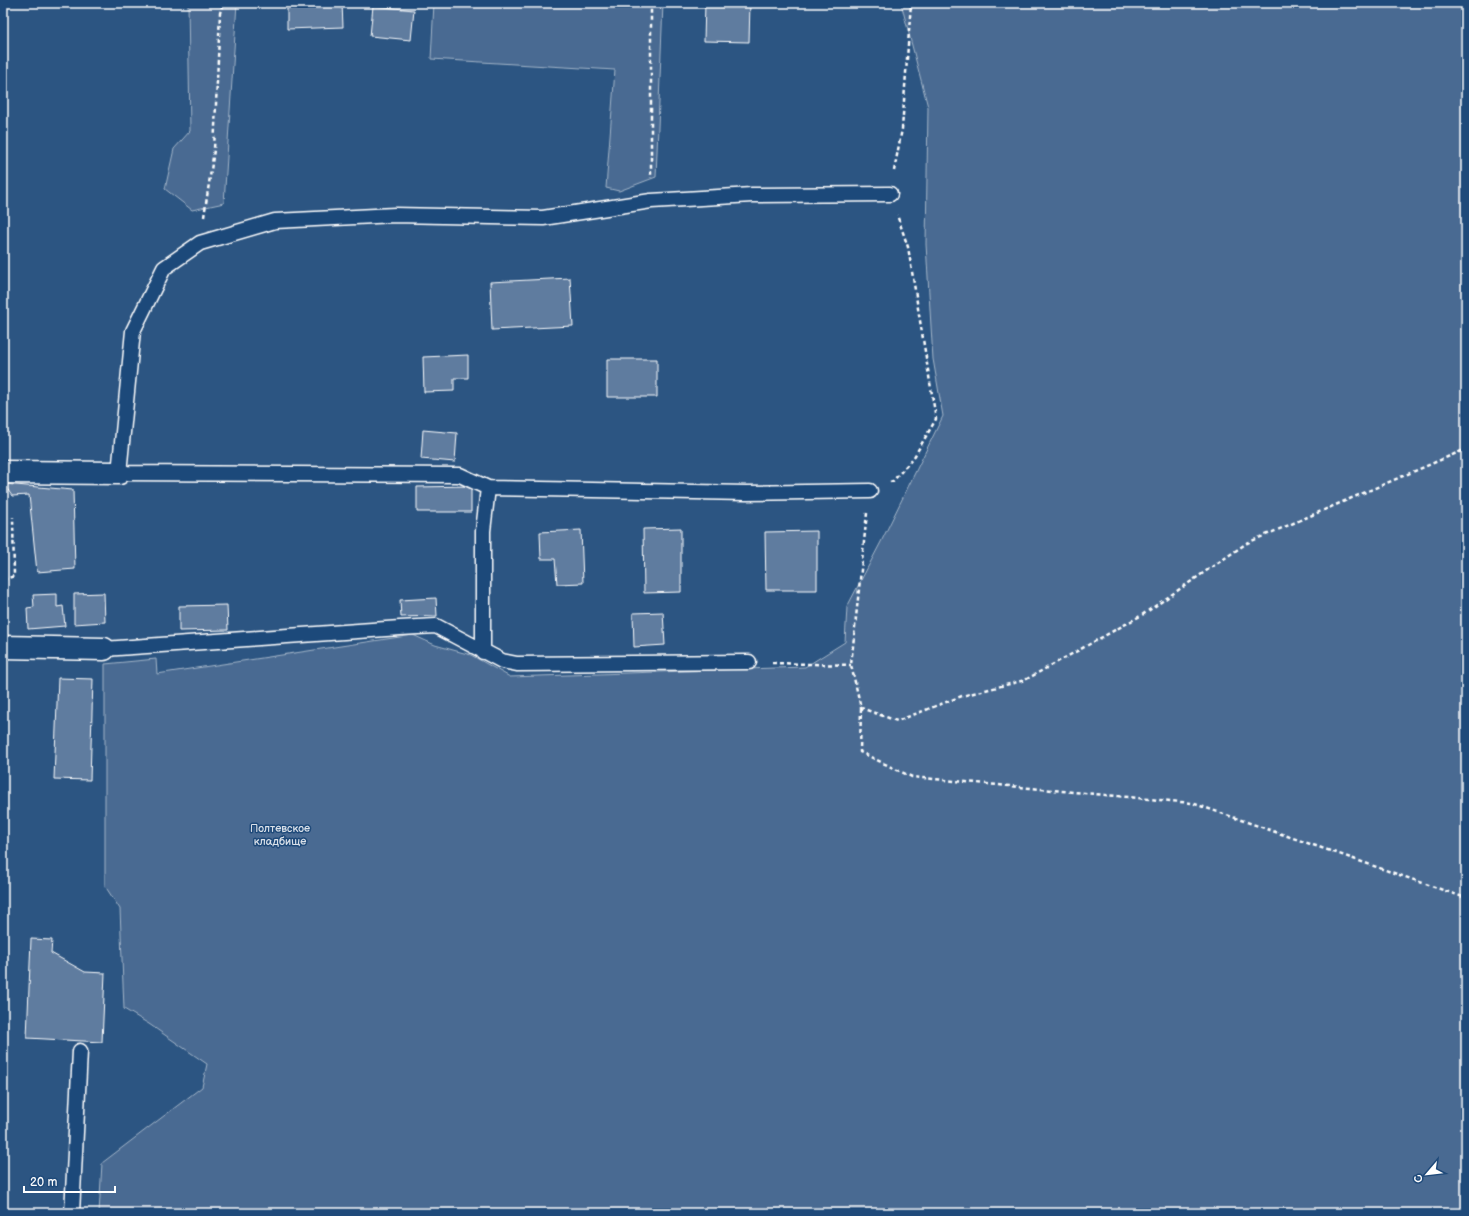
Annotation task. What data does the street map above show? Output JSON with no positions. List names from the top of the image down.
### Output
{
  "parks": ["Полтевское кладбище"],
  "scale_bar": "20 m",
  "north": "bottom left"
}
